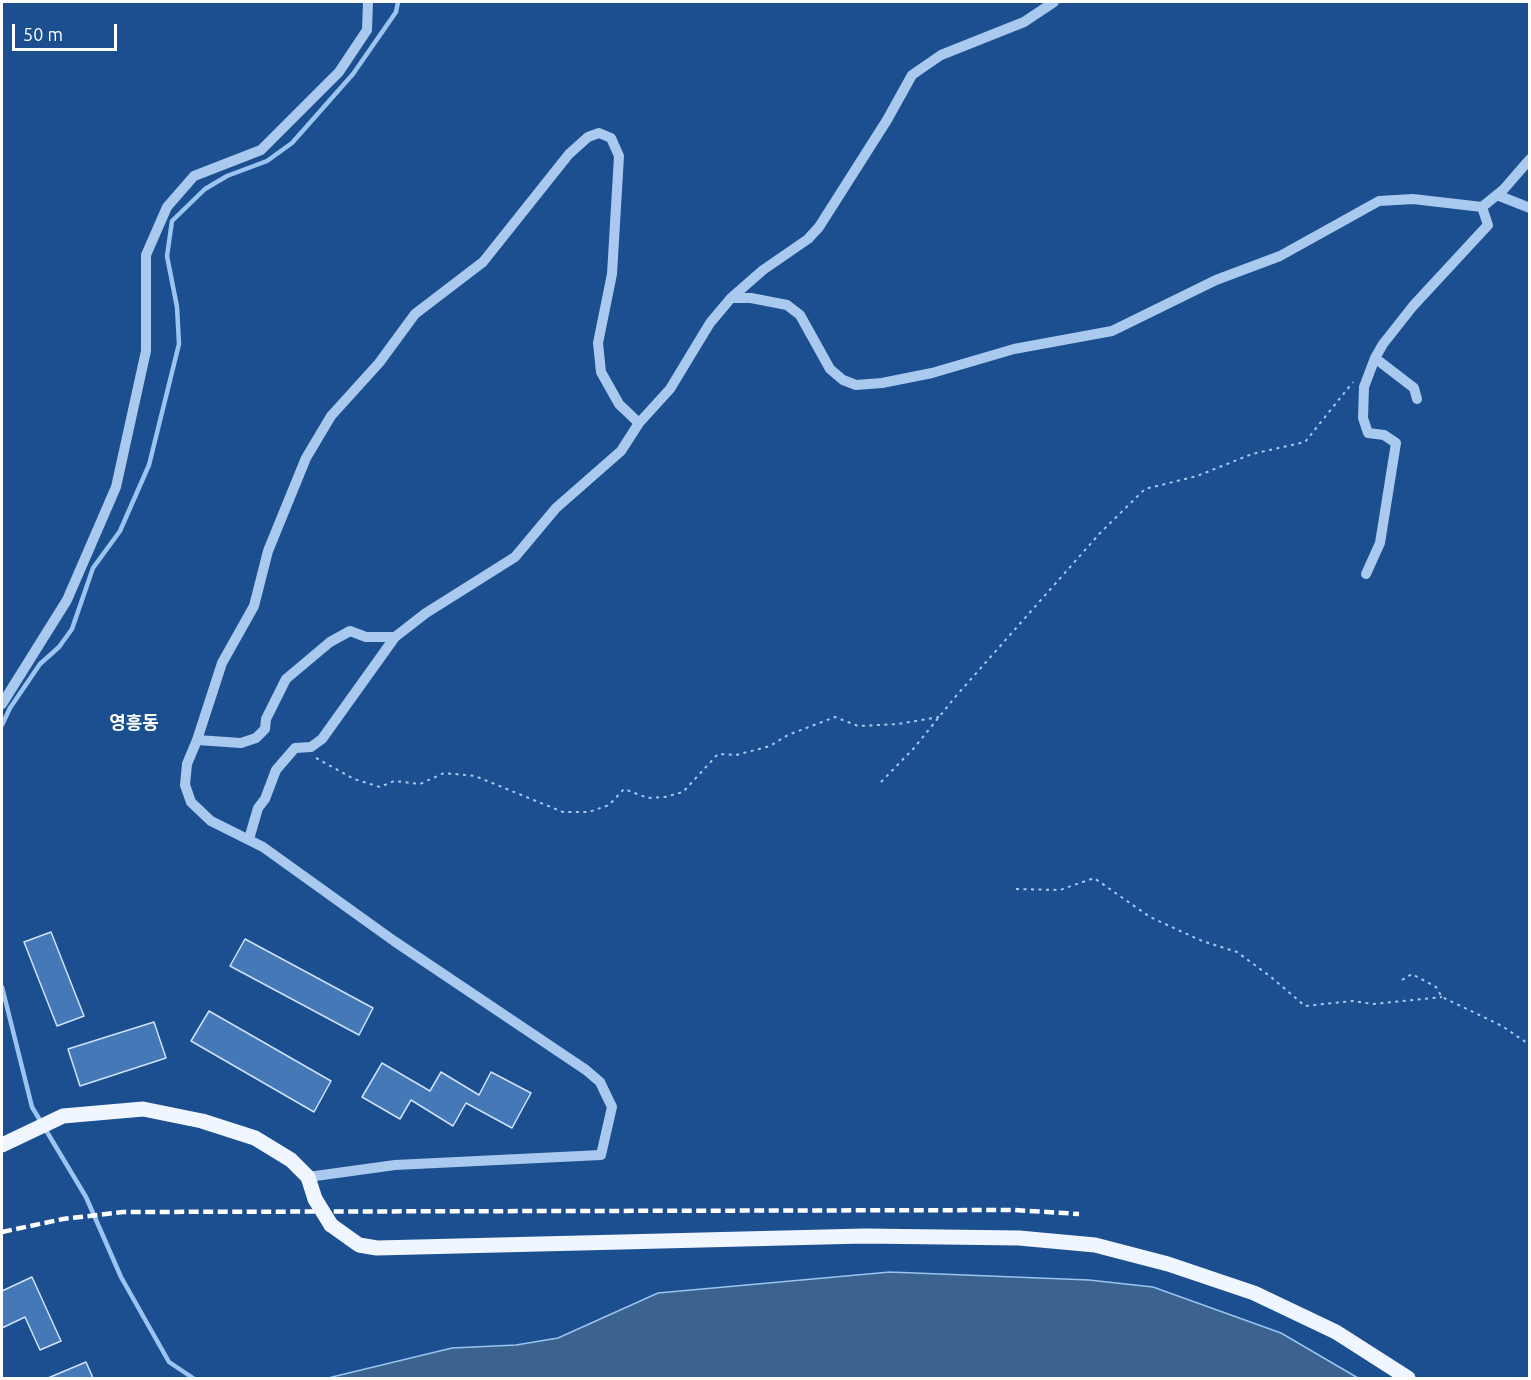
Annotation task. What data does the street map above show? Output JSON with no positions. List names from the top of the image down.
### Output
{
  "districts": ["영흥동"],
  "scale_bar": "50 m"
}
